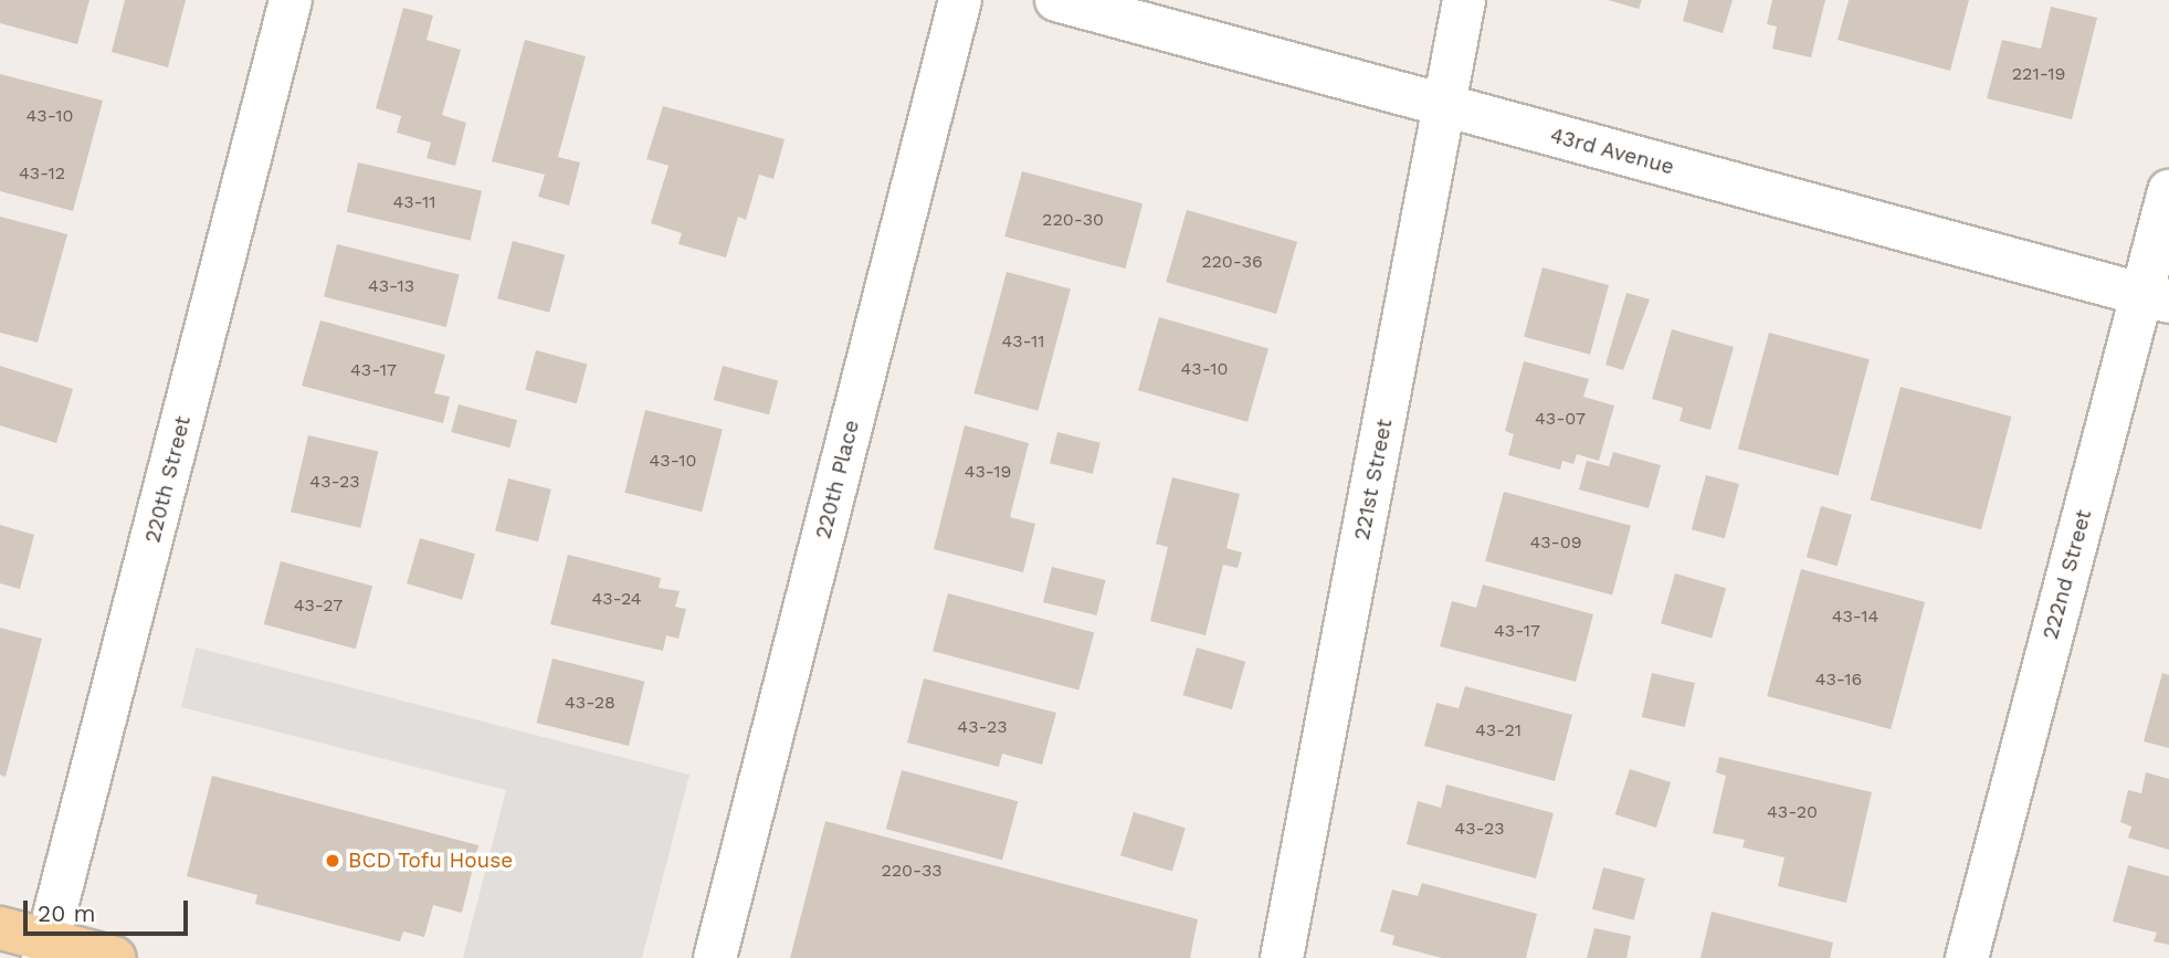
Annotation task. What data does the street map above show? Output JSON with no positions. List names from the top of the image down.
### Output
{
  "streets": {
    "street": [
      "43rd Avenue",
      "220th Street",
      "220th Place",
      "221st Street",
      "222nd Street"
    ]
  },
  "crossings": [
    ["43rd Avenue", "221st Street"],
    ["43rd Avenue", "222nd Street"]
  ],
  "places": ["BCD Tofu House"],
  "house_numbers": [
    "221-19",
    "43-10",
    "43-12",
    "43-11",
    "220-30",
    "220-36",
    "43-13",
    "43-11",
    "43-10",
    "43-17",
    "43-07",
    "43-10",
    "43-19",
    "43-23",
    "43-09",
    "43-24",
    "43-27",
    "43-14",
    "43-17",
    "43-16",
    "43-28",
    "43-23",
    "43-21",
    "43-20",
    "43-23",
    "220-33"
  ],
  "scale_bar": "20 m"
}
